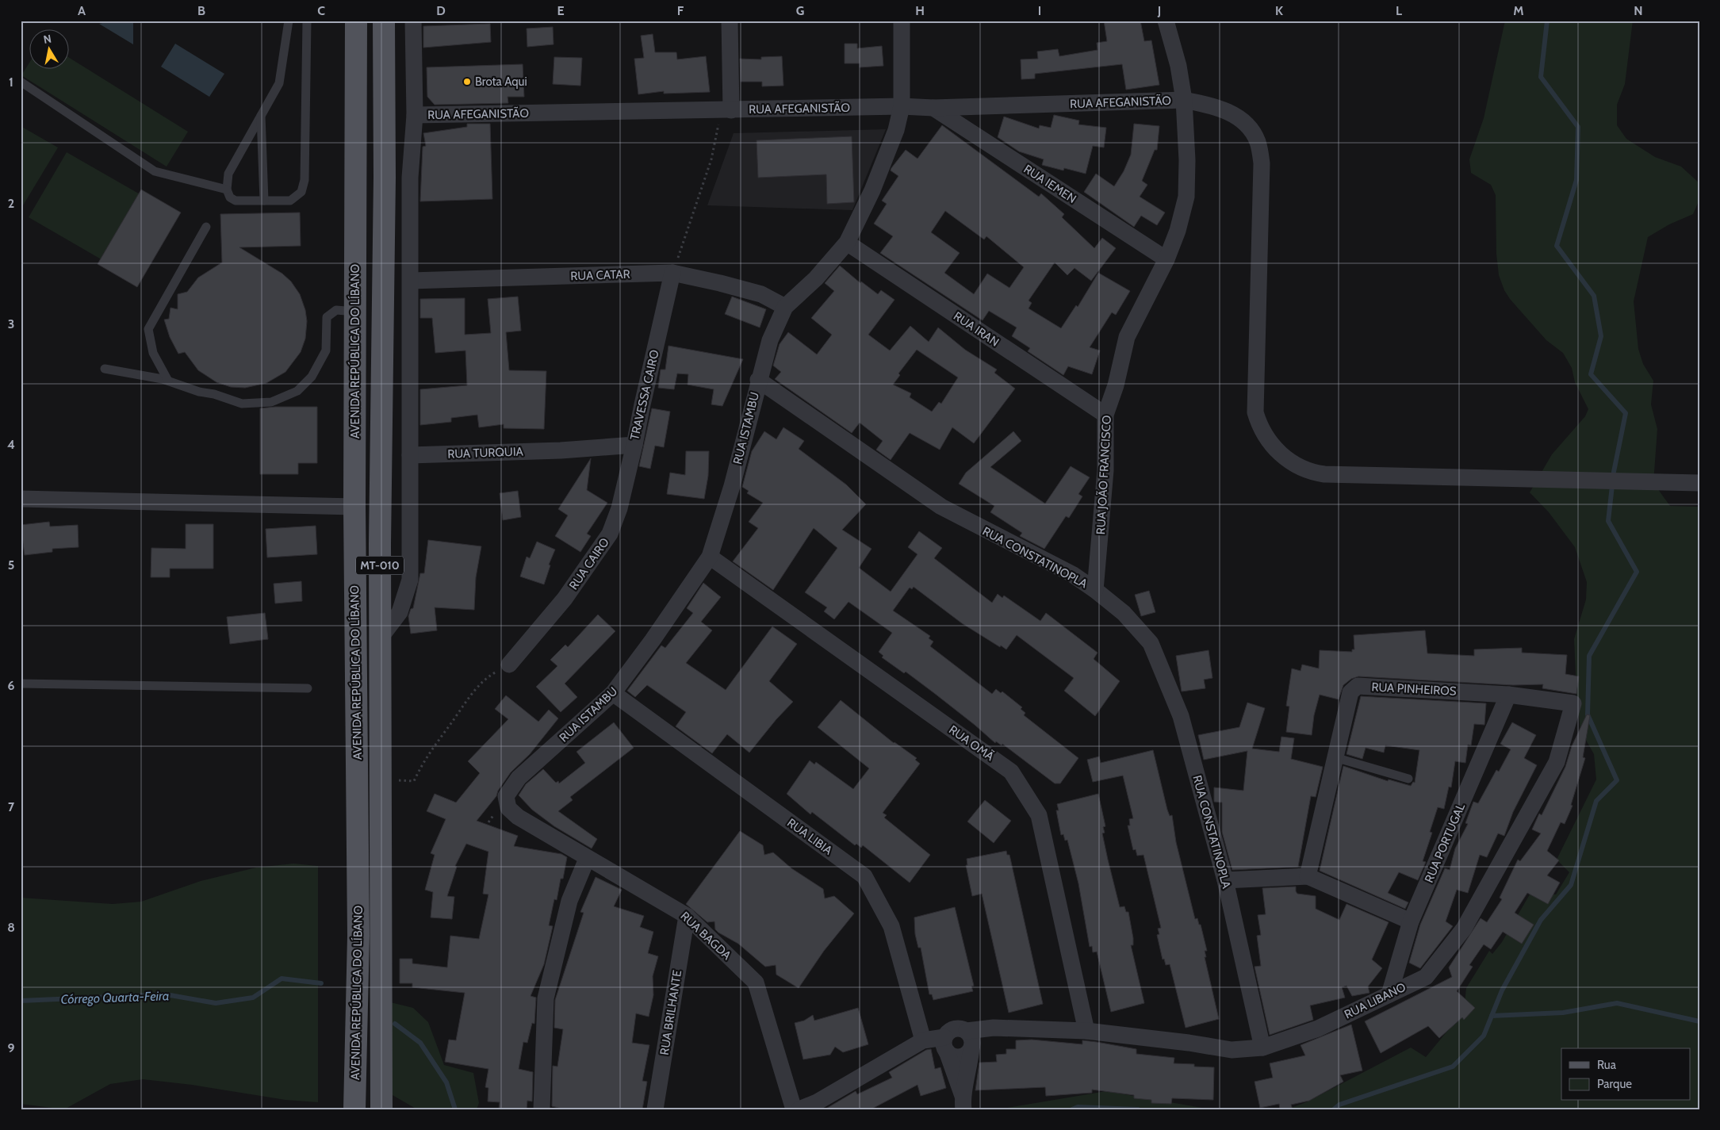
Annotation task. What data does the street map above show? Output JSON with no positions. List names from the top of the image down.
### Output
{
  "streets": {
    "main road": ["AVENIDA REPÚBLICA DO LÍBANO", "MT-010"],
    "street": [
      "RUA AFEGANISTÃO",
      "RUA IEMEN",
      "RUA CATAR",
      "RUA IRAN",
      "TRAVESSA CAIRO",
      "RUA ISTAMBU",
      "RUA TURQUIA",
      "RUA JOÃO FRANCISCO",
      "RUA CONSTATINOPLA",
      "RUA CAIRO",
      "RUA PINHEIROS",
      "RUA OMÃ",
      "RUA LIBIA",
      "RUA PORTUGAL",
      "RUA BAGDA",
      "RUA LIBANO",
      "RUA BRILHANTE"
    ]
  },
  "crossings": [
    ["RUA AFEGANISTÃO", "RUA IEMEN"],
    ["RUA AFEGANISTÃO", "AVENIDA REPÚBLICA DO LÍBANO"],
    ["RUA AFEGANISTÃO", "RUA ISTAMBU"],
    ["RUA AFEGANISTÃO", "RUA JOÃO FRANCISCO"],
    ["RUA IEMEN", "RUA JOÃO FRANCISCO"],
    ["RUA CATAR", "AVENIDA REPÚBLICA DO LÍBANO"],
    ["RUA CATAR", "TRAVESSA CAIRO"],
    ["RUA CATAR", "RUA ISTAMBU"],
    ["RUA IRAN", "RUA ISTAMBU"],
    ["RUA IRAN", "RUA JOÃO FRANCISCO"],
    ["AVENIDA REPÚBLICA DO LÍBANO", "RUA TURQUIA"],
    ["TRAVESSA CAIRO", "RUA TURQUIA"],
    ["TRAVESSA CAIRO", "RUA CAIRO"],
    ["RUA ISTAMBU", "RUA CONSTATINOPLA"],
    ["RUA ISTAMBU", "RUA OMÃ"],
    ["RUA ISTAMBU", "RUA LIBIA"],
    ["RUA ISTAMBU", "RUA BAGDA"],
    ["RUA JOÃO FRANCISCO", "RUA CONSTATINOPLA"],
    ["RUA CONSTATINOPLA", "RUA LIBANO"],
    ["RUA PINHEIROS", "RUA PORTUGAL"],
    ["RUA PINHEIROS", "RUA LIBANO"],
    ["RUA OMÃ", "RUA LIBANO"],
    ["RUA LIBIA", "RUA LIBANO"],
    ["RUA PORTUGAL", "RUA LIBANO"],
    ["RUA BAGDA", "RUA BRILHANTE"]
  ],
  "water": ["Córrego Quarta-Feira"],
  "places": ["Brota Aqui"],
  "legend": ["Rua", "Parque"],
  "north": "top",
  "grid": {
    "columns": [
      "A",
      "B",
      "C",
      "D",
      "E",
      "F",
      "G",
      "H",
      "I",
      "J",
      "K",
      "L",
      "M",
      "N"
    ],
    "rows": [
      "1",
      "2",
      "3",
      "4",
      "5",
      "6",
      "7",
      "8",
      "9"
    ]
  }
}
